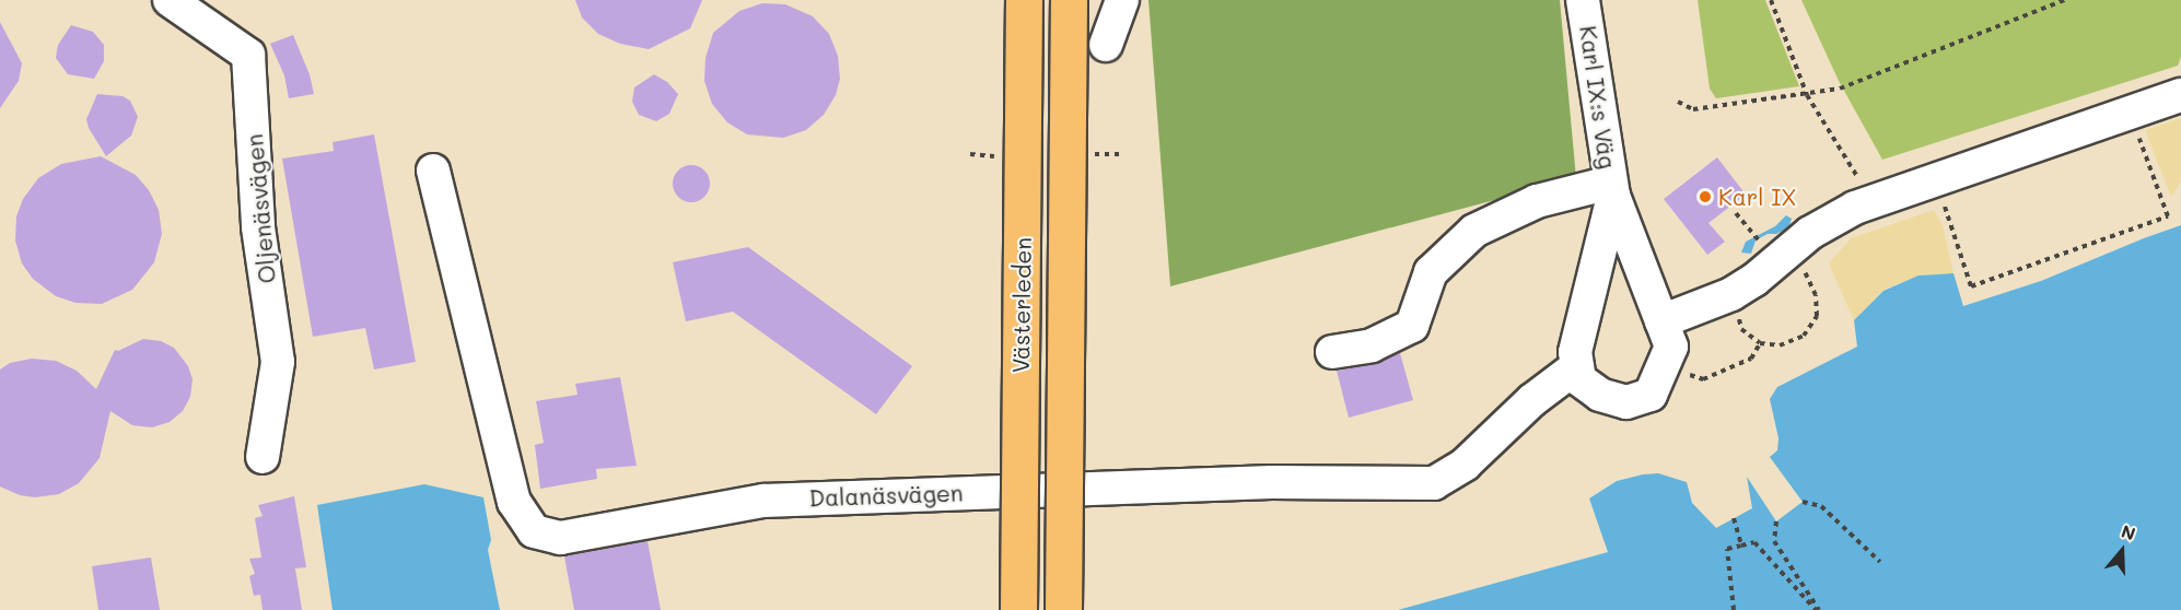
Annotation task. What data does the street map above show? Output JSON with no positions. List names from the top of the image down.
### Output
{
  "streets": {
    "highway": ["Västerleden"],
    "street": ["Karl IX:s Väg", "Oljenäsvägen", "Dalanäsvägen"]
  },
  "crossings": [
    ["Karl IX:s Väg", "Dalanäsvägen"]
  ],
  "places": ["Karl IX"],
  "north": "top"
}
